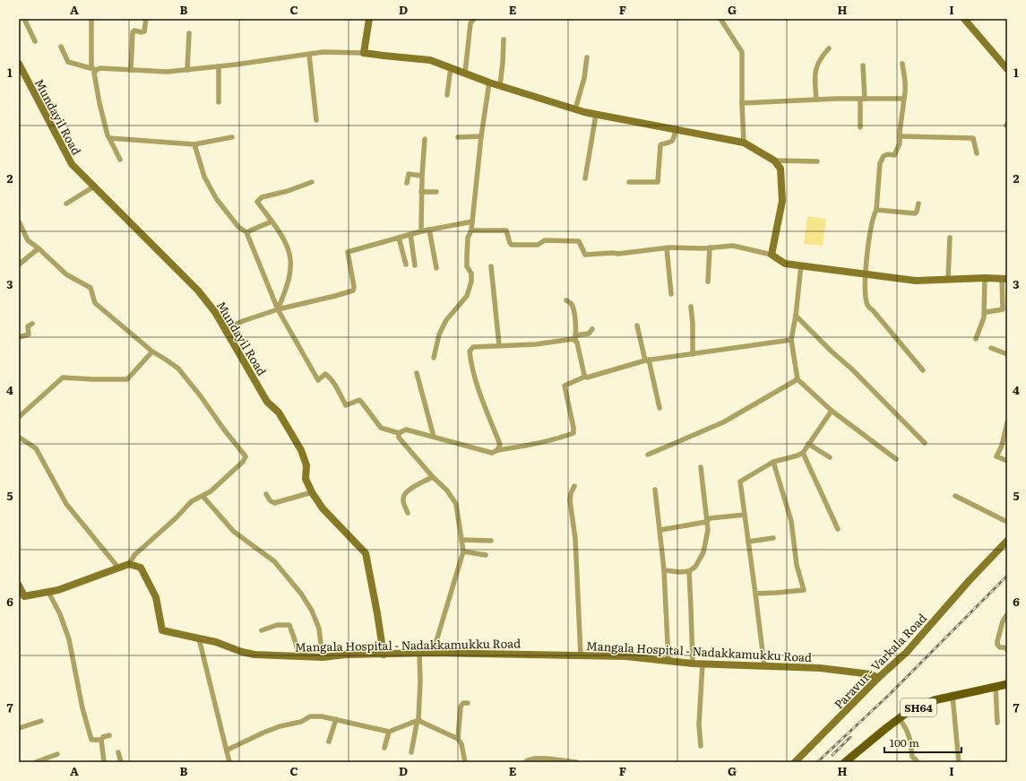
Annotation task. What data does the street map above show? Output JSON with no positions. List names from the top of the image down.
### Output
{
  "streets": {
    "main road": [
      "Mundayil Road",
      "Mangala Hospital - Nadakkamukku Road",
      "Paravur - Varkala Road",
      "SH64"
    ]
  },
  "crossings": [
    ["Mundayil Road", "Mangala Hospital - Nadakkamukku Road"],
    ["Mangala Hospital - Nadakkamukku Road", "Paravur - Varkala Road"]
  ],
  "scale_bar": "100 m",
  "grid": {
    "columns": [
      "A",
      "B",
      "C",
      "D",
      "E",
      "F",
      "G",
      "H",
      "I"
    ],
    "rows": [
      "1",
      "2",
      "3",
      "4",
      "5",
      "6",
      "7"
    ]
  }
}
